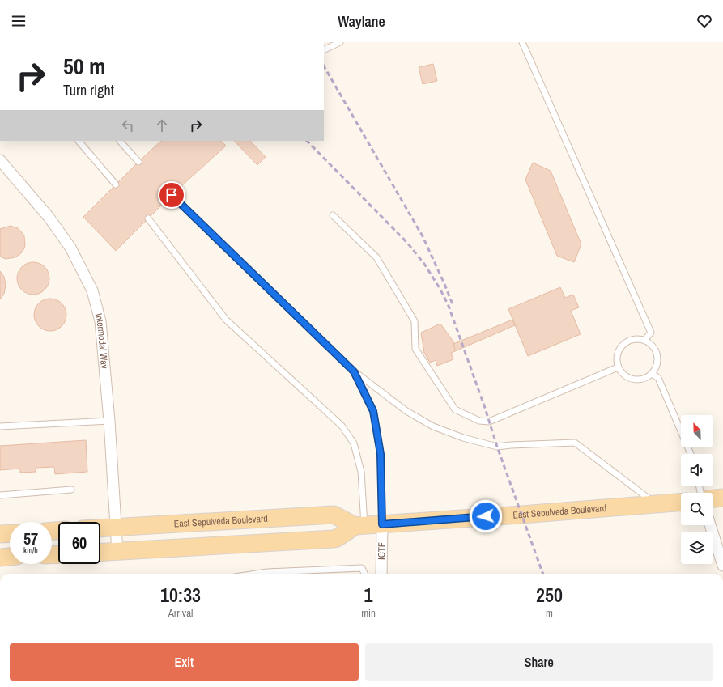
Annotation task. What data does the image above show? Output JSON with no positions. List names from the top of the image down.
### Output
{
  "streets": {
    "main road": ["East Sepulveda Boulevard"],
    "street": ["Intermodal Way", "ICTF"]
  },
  "crossings": [
    ["Intermodal Way", "East Sepulveda Boulevard"],
    ["East Sepulveda Boulevard", "ICTF"]
  ],
  "north": "top left",
  "page": {
    "header": "Waylane",
    "turn": ["50 m", "Turn right"],
    "speed": "57 km/h",
    "limit": "60",
    "eta": [
      "10:33",
      "Arrival",
      "1",
      "min",
      "250",
      "m"
    ],
    "buttons": ["Exit", "Share"]
  }
}
